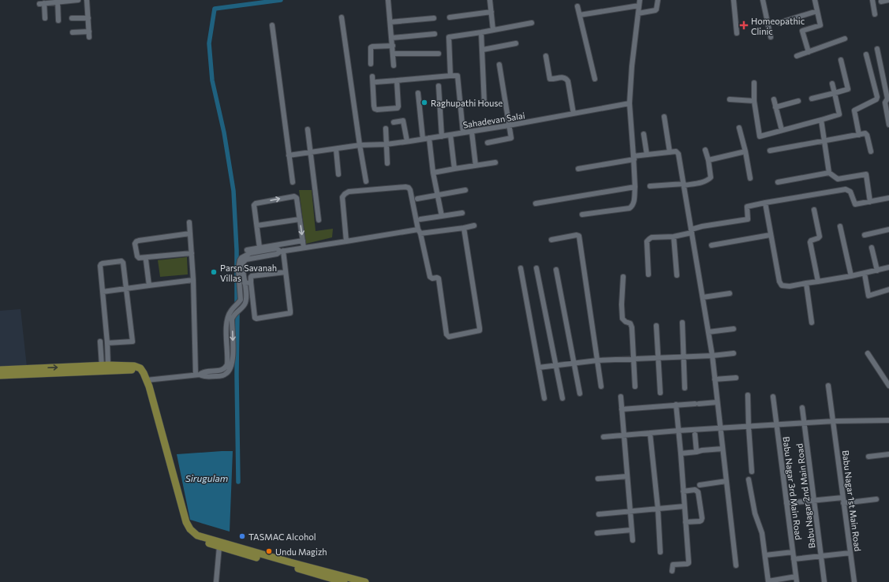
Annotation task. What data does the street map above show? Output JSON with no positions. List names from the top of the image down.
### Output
{
  "streets": {
    "street": [
      "Sahadevan Salai",
      "Babu Nagar 3rd Main Road",
      "Babu Nagar 2nd Main Road",
      "Babu Nagar 1st Main Road"
    ]
  },
  "water": ["Sirugulam"],
  "places": {
    "health": ["Homeopathic Clinic"],
    "other": [
      "Raghupathi House",
      "Parsn Savanah Villas",
      "TASMAC Alcohol",
      "Undu Magizh"
    ]
  }
}
